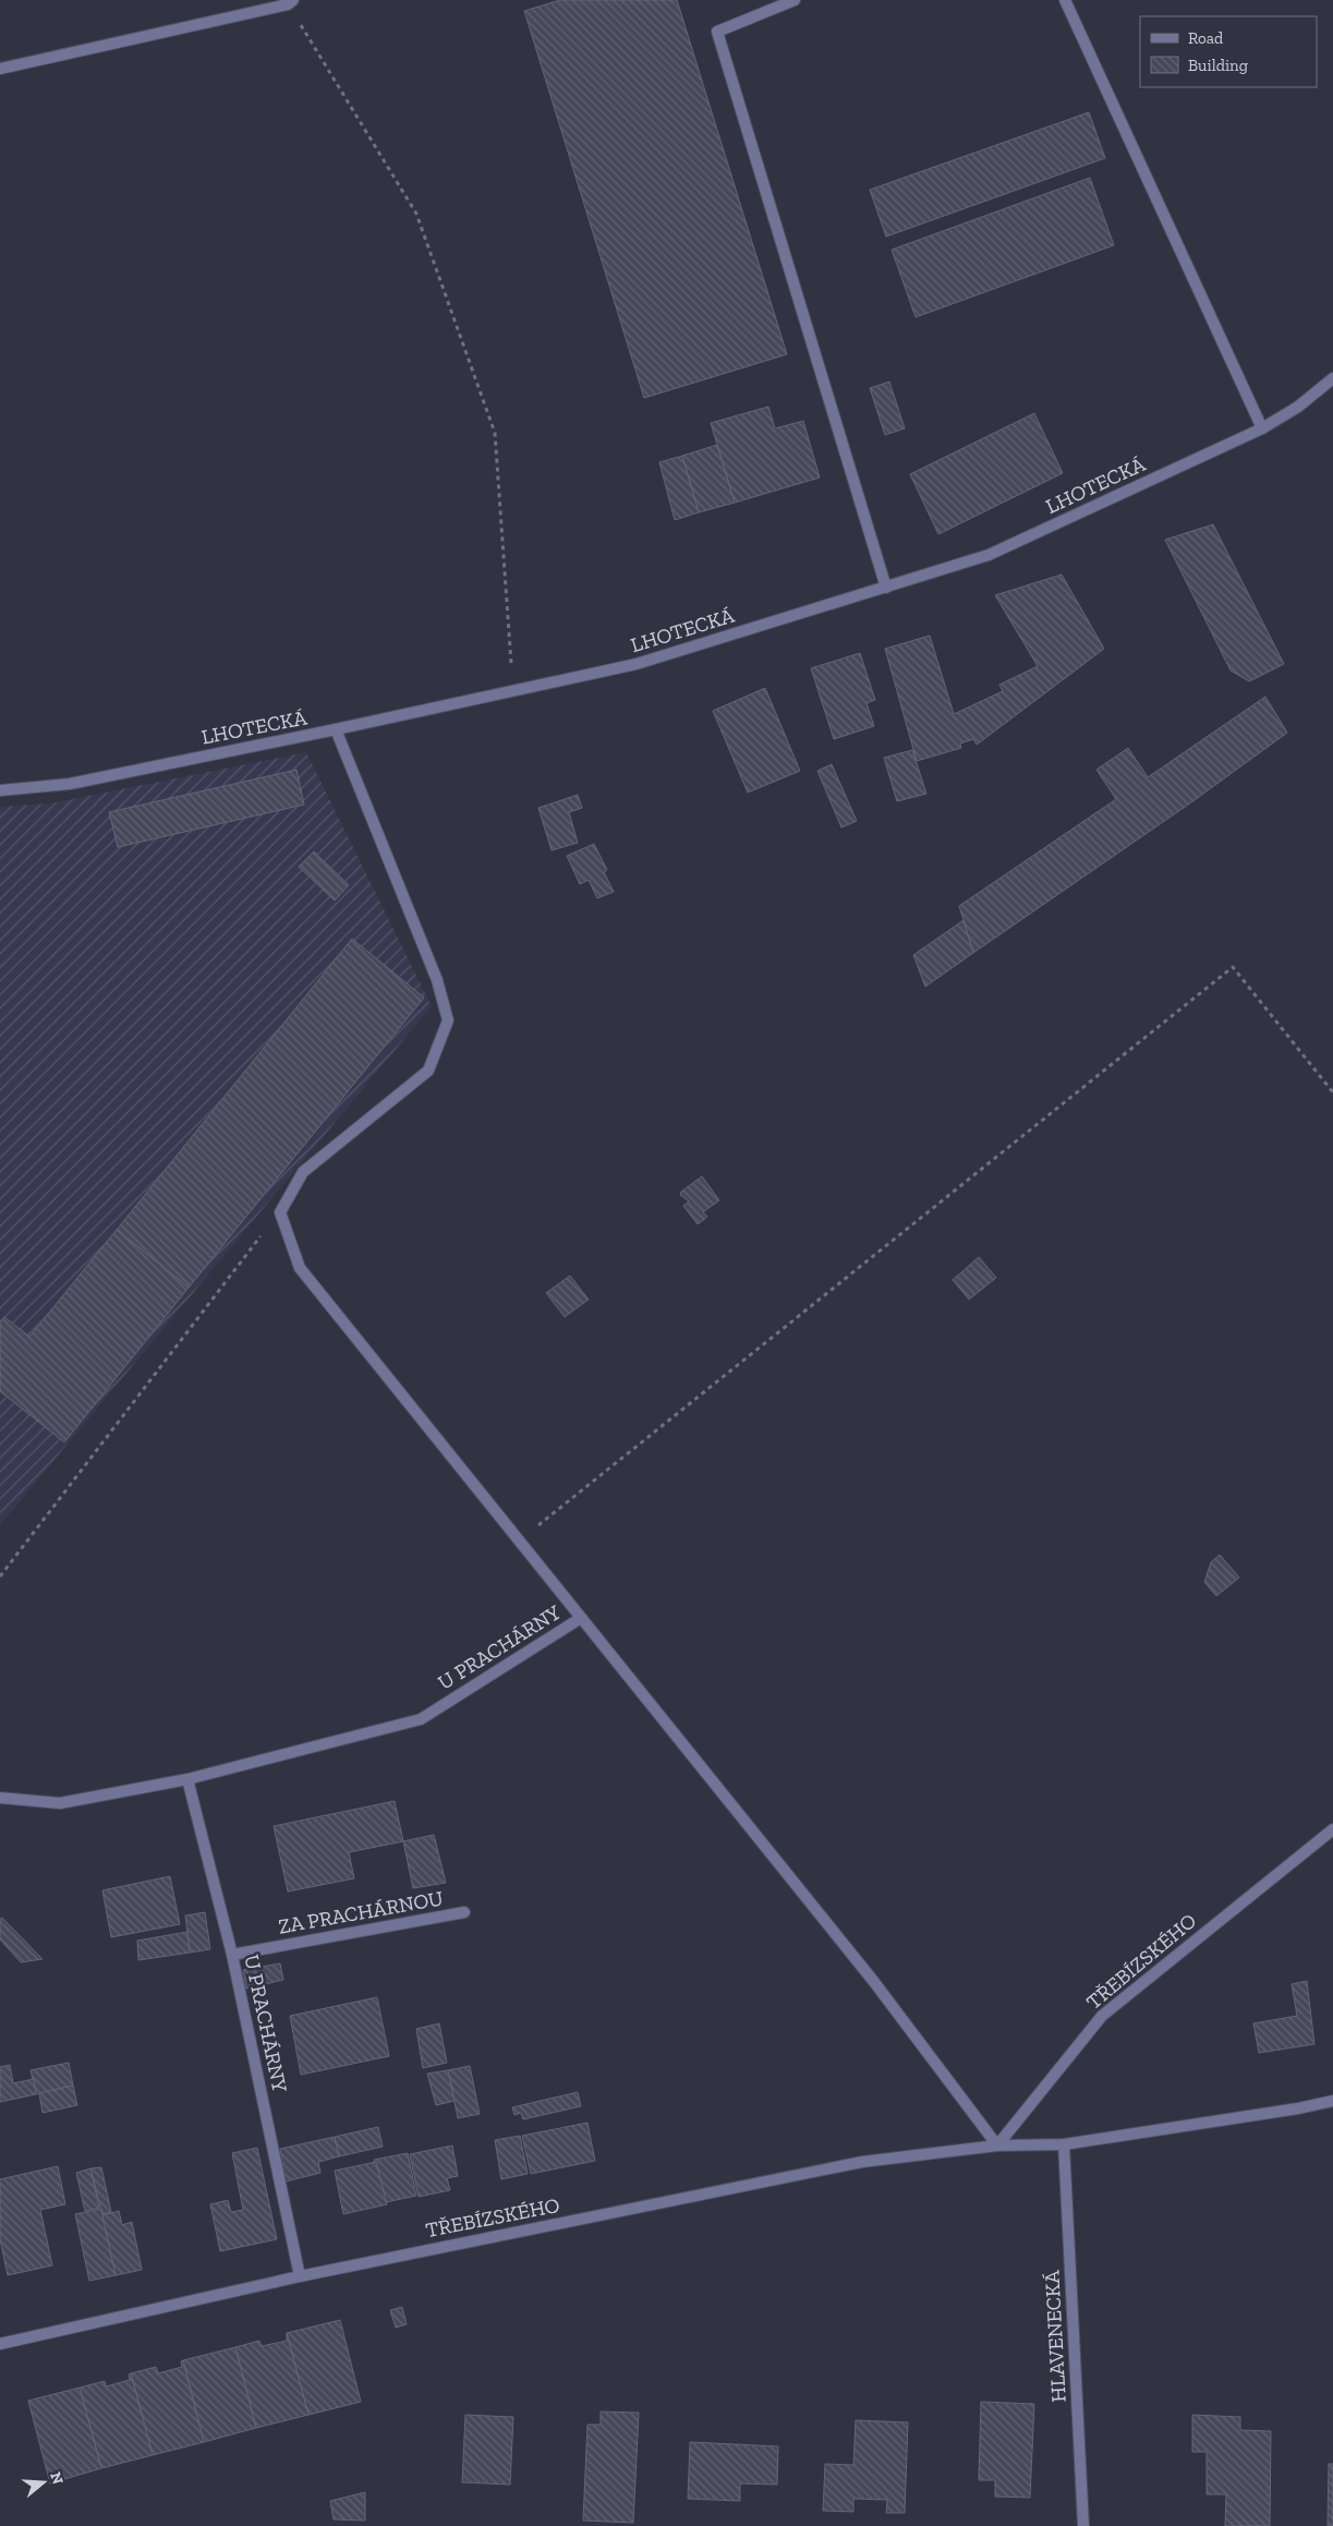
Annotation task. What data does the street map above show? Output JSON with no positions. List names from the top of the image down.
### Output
{
  "streets": {
    "street": [
      "LHOTECKÁ",
      "U PRACHÁRNY",
      "ZA PRACHÁRNOU",
      "TŘEBÍZSKÉHO",
      "HLAVENECKÁ"
    ]
  },
  "crossings": [
    ["U PRACHÁRNY", "ZA PRACHÁRNOU"],
    ["U PRACHÁRNY", "TŘEBÍZSKÉHO"],
    ["TŘEBÍZSKÉHO", "HLAVENECKÁ"]
  ],
  "legend": ["Road", "Building"],
  "north": "right"
}
